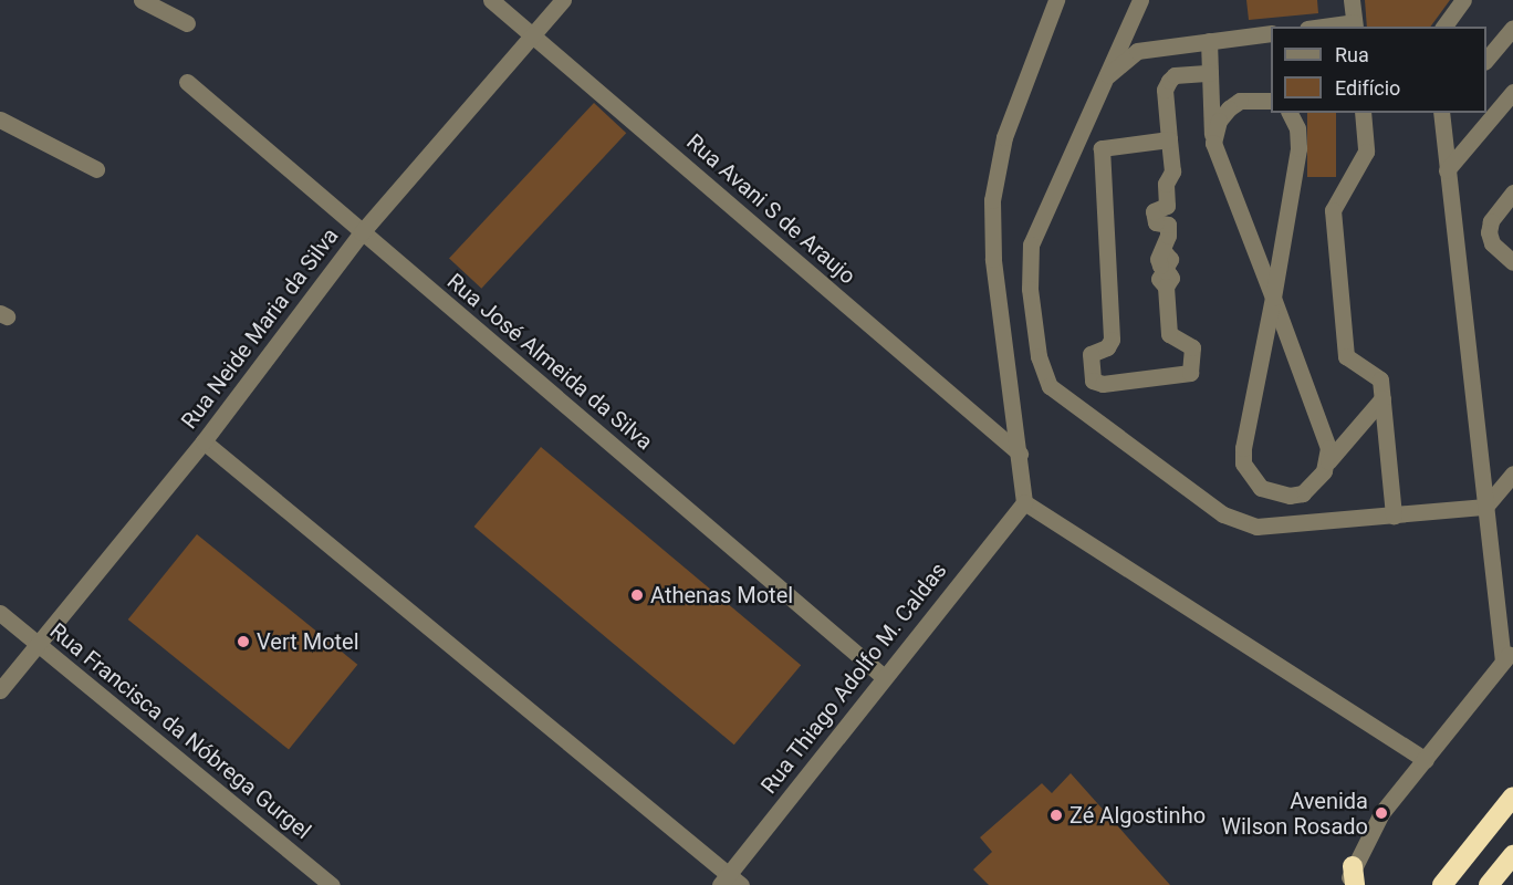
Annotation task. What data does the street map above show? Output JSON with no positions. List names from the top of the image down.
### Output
{
  "streets": {
    "street": [
      "Rua Avani S de Araujo",
      "Rua Neide Maria da Silva",
      "Rua José Almeida da Silva",
      "Rua Thiago Adolfo M. Caldas",
      "Rua Francisca da Nóbrega Gurgel"
    ]
  },
  "crossings": [
    ["Rua Avani S de Araujo", "Rua Neide Maria da Silva"],
    ["Rua Neide Maria da Silva", "Rua José Almeida da Silva"],
    ["Rua Neide Maria da Silva", "Rua Francisca da Nóbrega Gurgel"],
    ["Rua José Almeida da Silva", "Rua Thiago Adolfo M. Caldas"]
  ],
  "places": [
    "Athenas Motel",
    "Vert Motel",
    "Avenida Wilson Rosado",
    "Zé Algostinho"
  ],
  "legend": ["Rua", "Edifício"]
}
